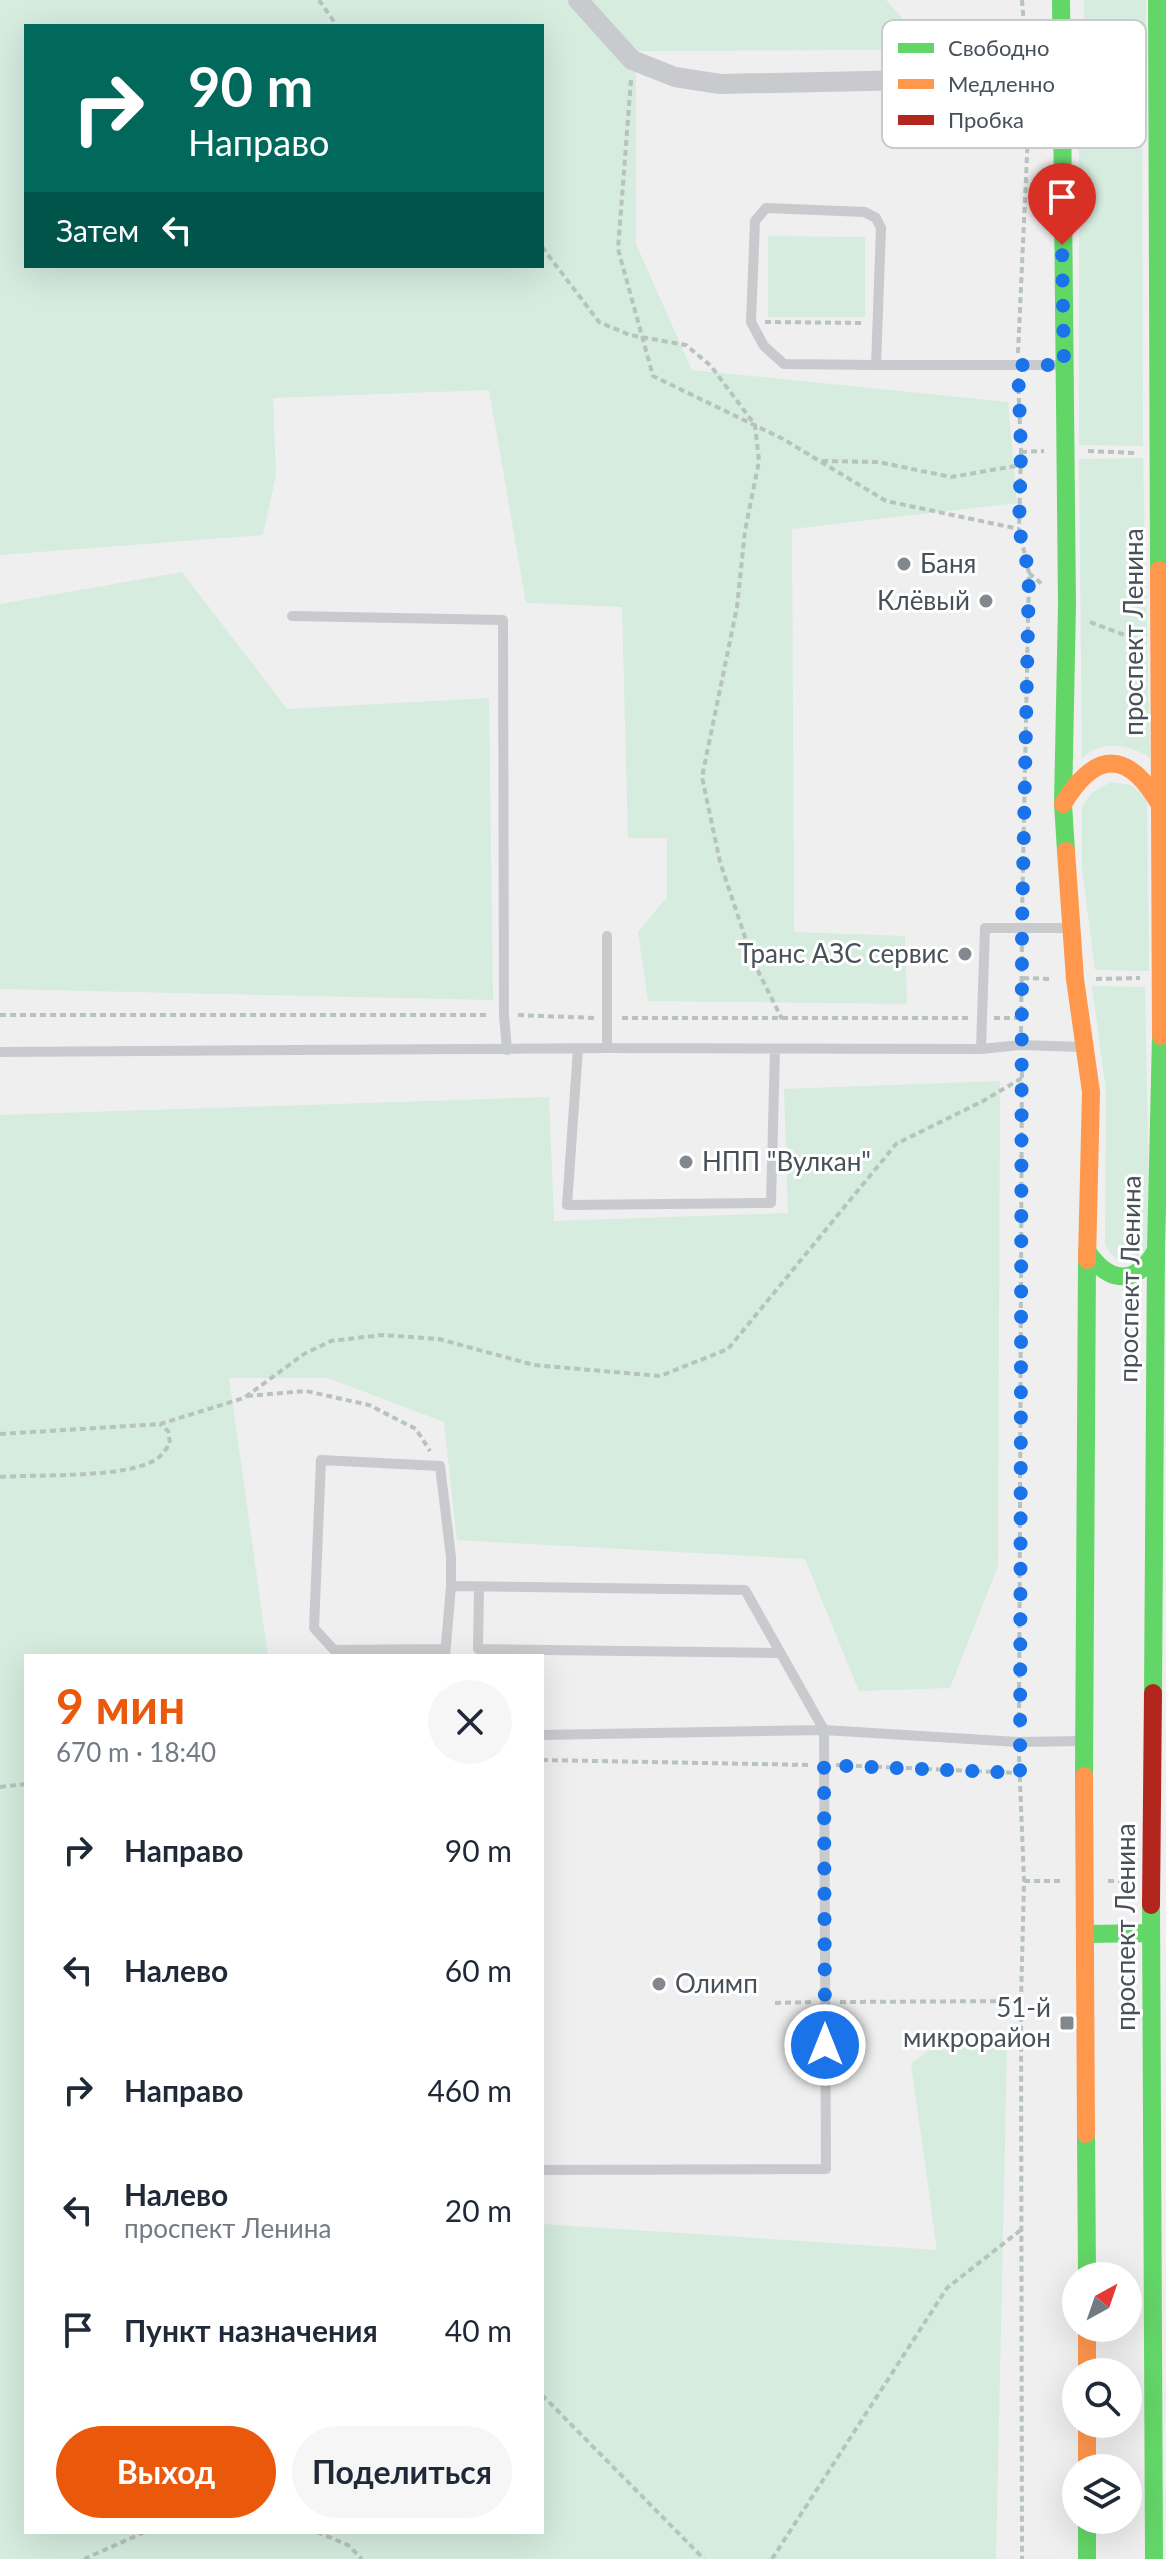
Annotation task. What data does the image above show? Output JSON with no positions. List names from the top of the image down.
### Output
{
  "streets": {
    "main road": ["проспект Ленина"]
  },
  "places": {
    "other": [
      "Баня",
      "Клёвый",
      "Транс АЗС сервис",
      "НПП \"Вулкан\"",
      "Олимп"
    ],
    "transit": ["51-й микрорайон"]
  },
  "legend": ["Свободно", "Медленно", "Пробка"],
  "north": "top right",
  "page": {
    "turn": ["90 m", "Направо"],
    "then": "Затем",
    "heading": ["9 мин", "670 m · 18:40"],
    "list": [
      {
        "name": "Направо",
        "value": "90 m"
      },
      {
        "name": "Налево",
        "value": "60 m"
      },
      {
        "name": "Направо",
        "value": "460 m"
      },
      {
        "name": "Налево",
        "note": "проспект Ленина",
        "value": "20 m"
      },
      {
        "name": "Пункт назначения",
        "value": "40 m"
      }
    ],
    "buttons": ["Выход", "Поделиться"]
  }
}
